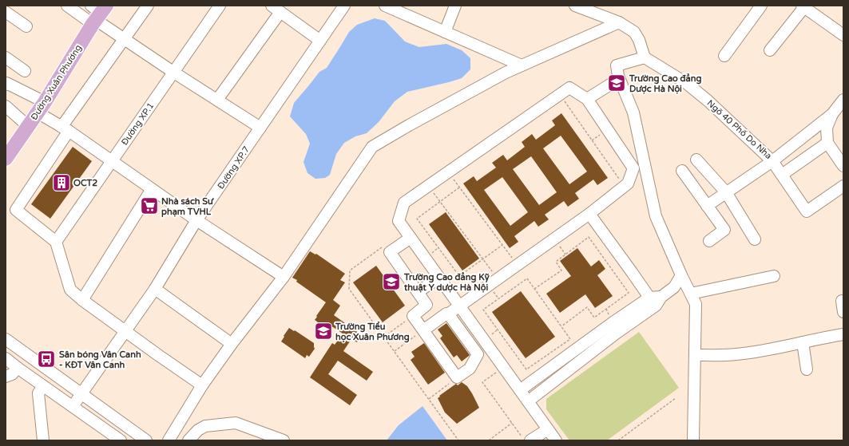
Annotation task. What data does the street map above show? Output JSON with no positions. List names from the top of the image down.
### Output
{
  "streets": {
    "main road": ["Đường Xuân Phương"],
    "street": ["Đường XP.1", "Ngõ 40 Phố Do Nha", "Đường XP.7"]
  },
  "places": {
    "school or university": ["Trường Cao đẳng Dược Hà Nội", "Trường Cao đẳng Kỹ thuật Y dược Hà Nội", "Trường Tiểu học Xuân Phương"],
    "building": ["OCT2"],
    "supermarket": ["Nhà sách Sư phạm TVHL"],
    "bus stop": ["Sân bóng Vân Canh - KĐT Vân Canh"]
  }
}
